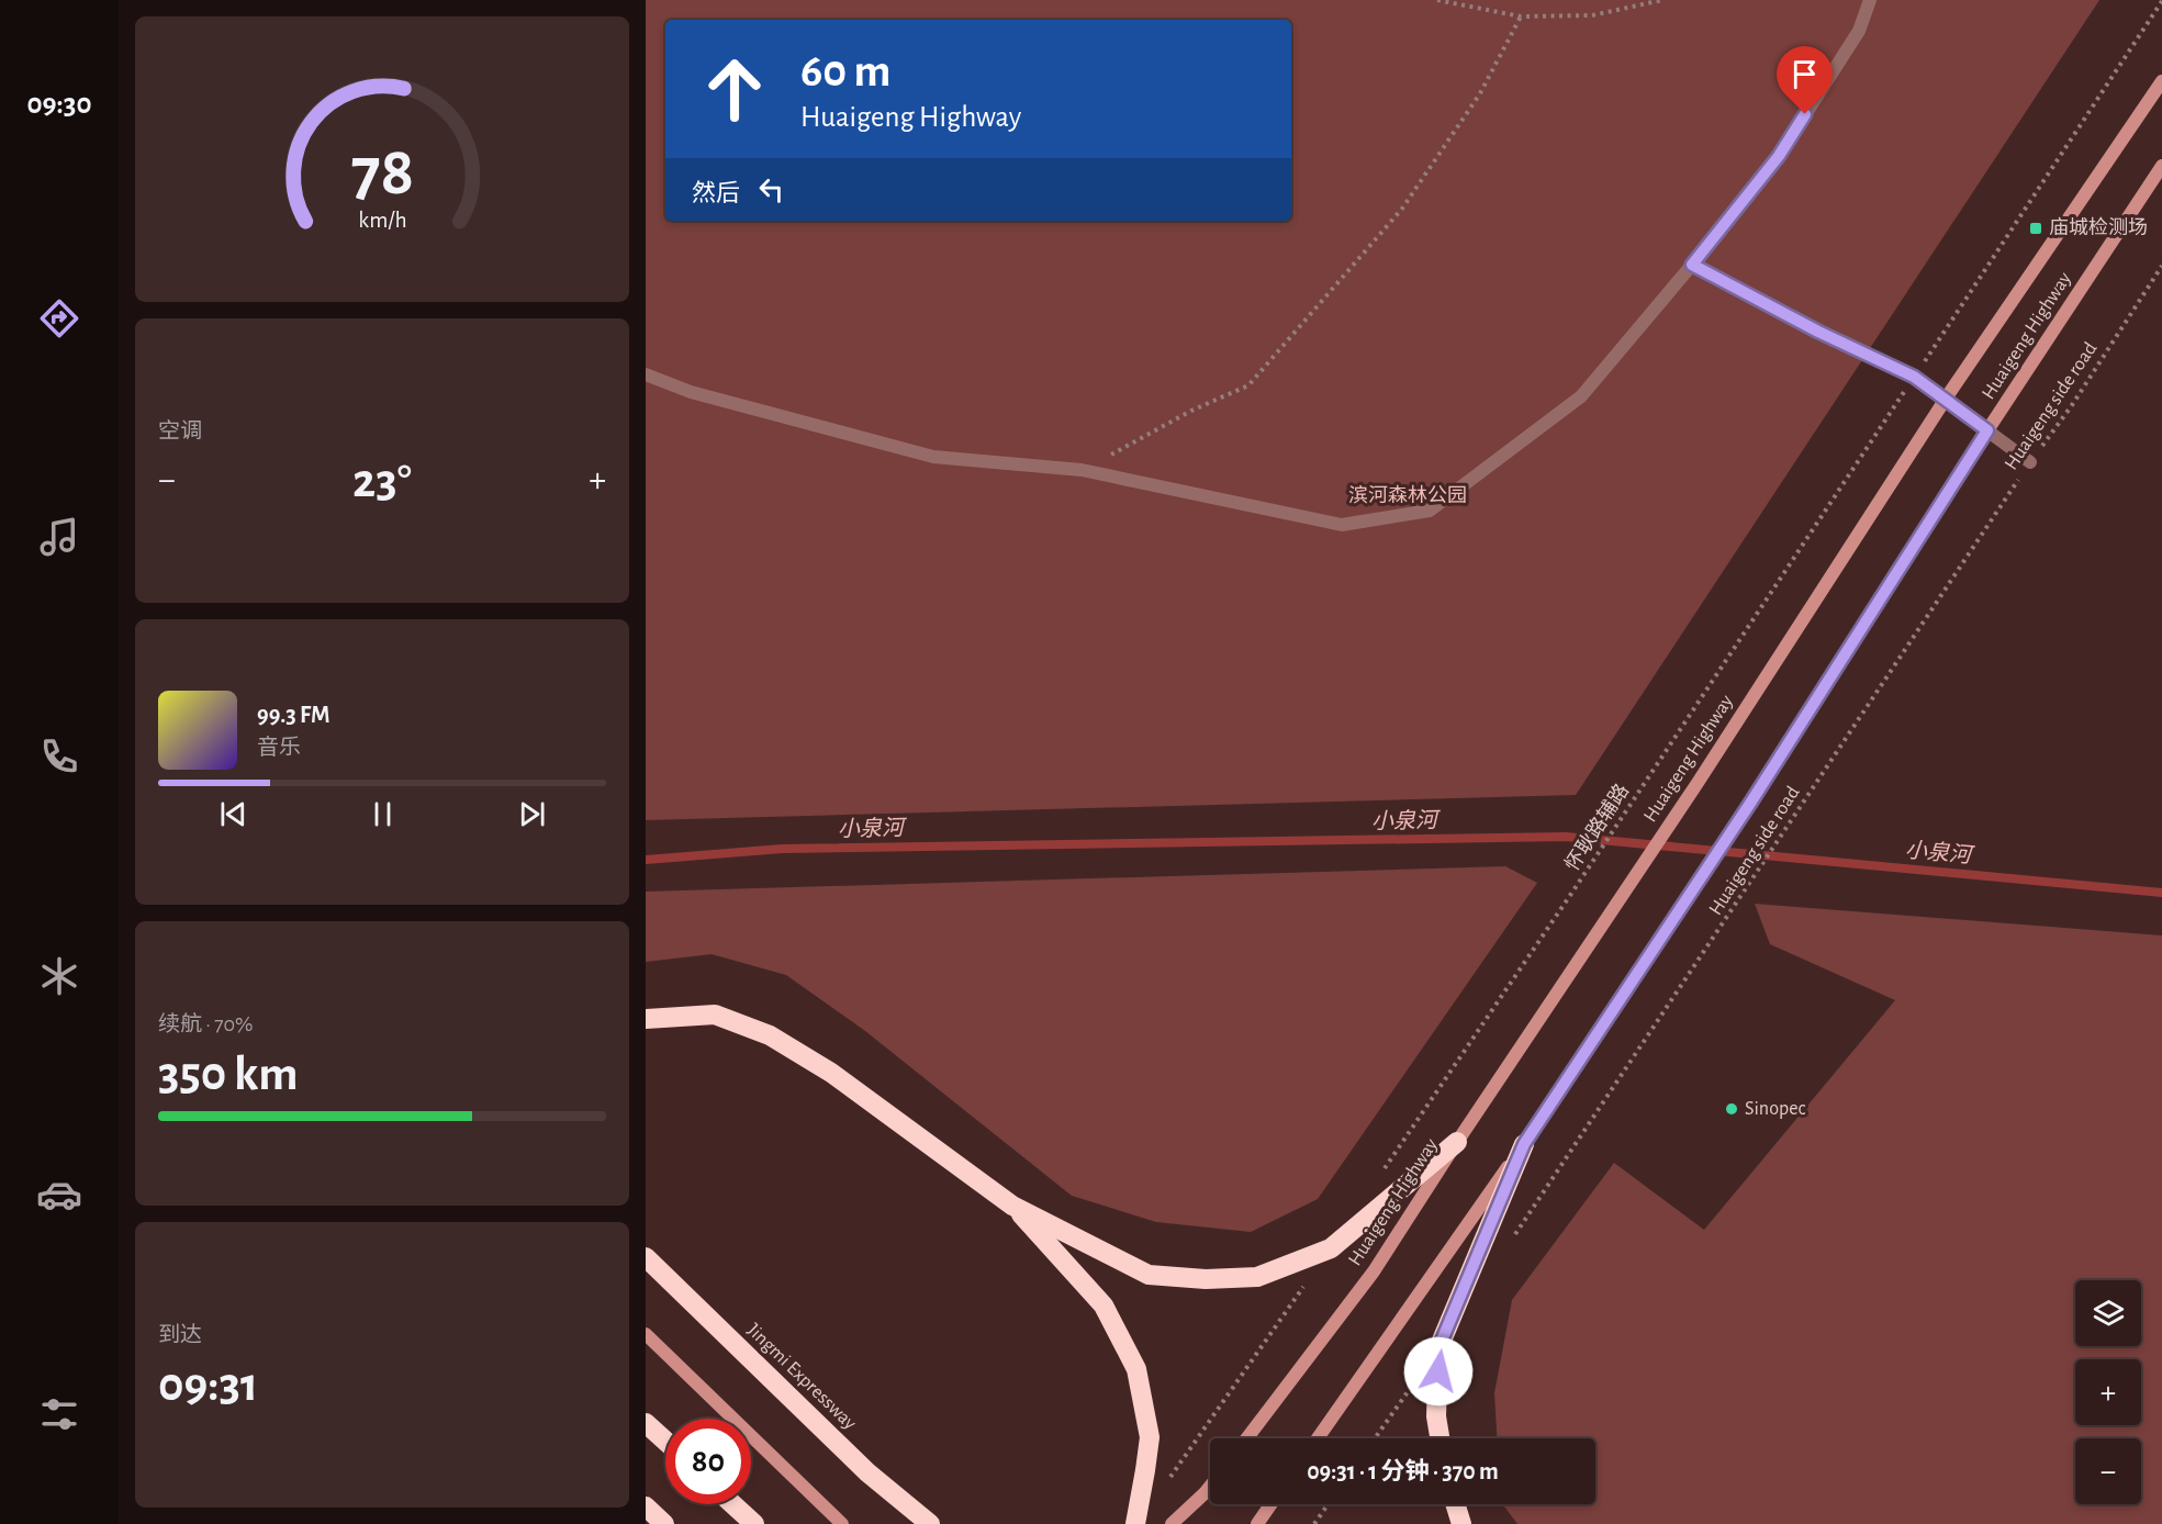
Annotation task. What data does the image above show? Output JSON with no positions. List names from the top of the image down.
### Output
{
  "streets": {
    "highway": ["Jingmi Expressway"],
    "main road": ["Huaigeng Highway"],
    "path": ["Huaigeng side road", "怀耿路辅路"]
  },
  "water": ["小泉河"],
  "parks": ["滨河森林公园"],
  "places": {
    "transit": ["庙城检测场"],
    "other": ["Sinopec"]
  },
  "page": {
    "tabs": "09:30",
    "turn": ["60 m", "Huaigeng Highway"],
    "then": "然后",
    "tile": [
      "空调",
      ["续航 · 70%", "350 km"],
      ["到达", "09:31"]
    ],
    "heat": ["−", "23°", "+"],
    "song": ["99.3 FM", "音乐"],
    "map_buttons": ["+", "−"],
    "limit": "80",
    "trip": "09:31 · 1 分钟 · 370 m",
    "gauge": ["78", "km/h"]
  }
}
